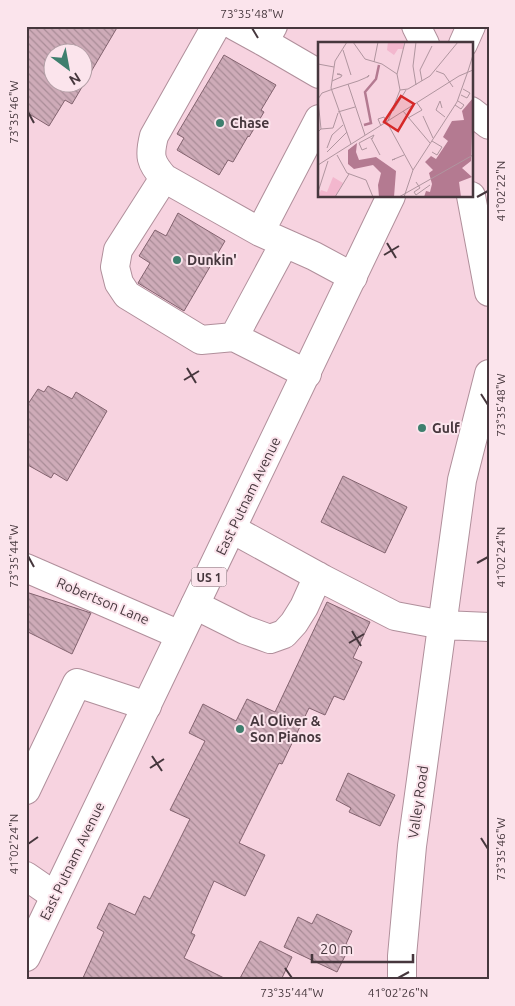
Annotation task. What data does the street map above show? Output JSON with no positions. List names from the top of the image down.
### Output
{
  "streets": {
    "main road": [
      "East Putnam Avenue",
      "US 1",
      "Robertson Lane",
      "Valley Road"
    ]
  },
  "crossings": [
    ["East Putnam Avenue", "Robertson Lane"]
  ],
  "places": [
    "Chase",
    "Dunkin'",
    "Gulf",
    "Al Oliver & Son Pianos"
  ],
  "scale_bar": "20 m",
  "north": "bottom right",
  "coordinates": [
    "73°35'48\"W",
    "73°35'46\"W",
    "41°02'22\"N",
    "73°35'44\"W",
    "41°02'24\"N",
    "41°02'26\"N"
  ]
}
